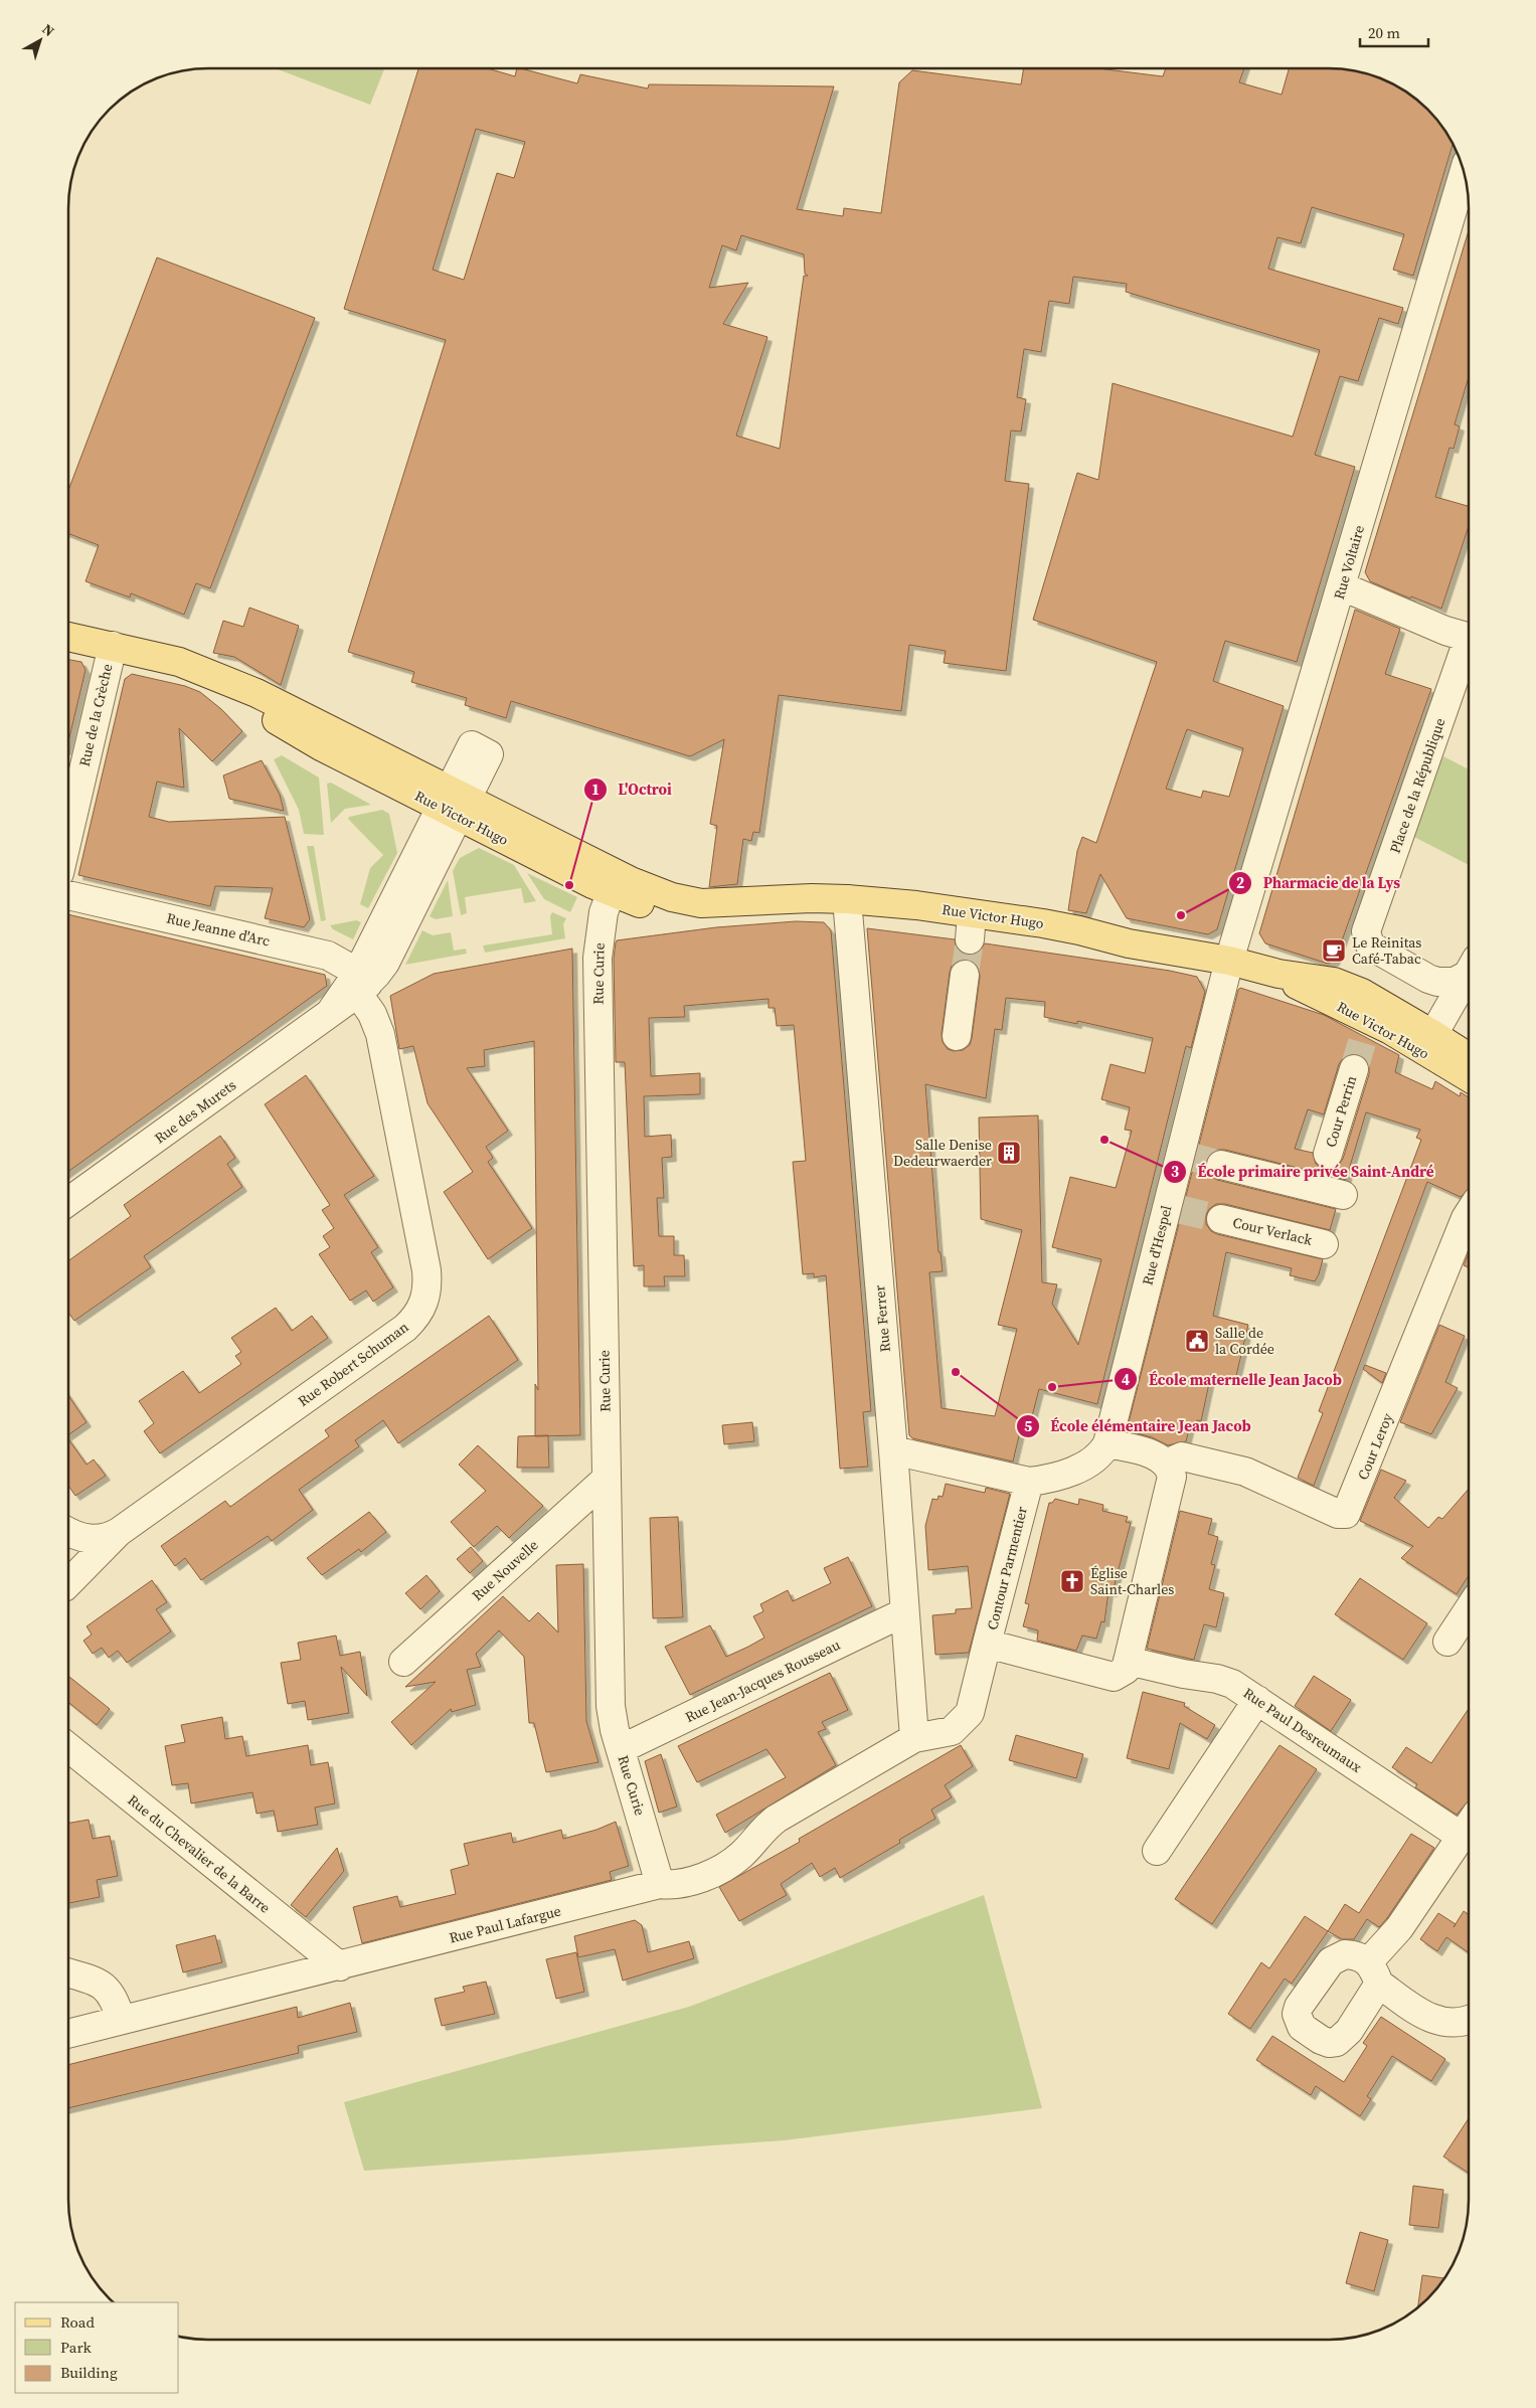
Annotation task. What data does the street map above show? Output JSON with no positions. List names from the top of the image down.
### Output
{
  "streets": {
    "main road": ["Rue Victor Hugo"],
    "street": [
      "Rue Voltaire",
      "Rue de la Crèche",
      "Place de la République",
      "Rue Jeanne d'Arc",
      "Rue Curie",
      "Rue des Murets",
      "Cour Perrin",
      "Cour Verlack",
      "Rue d'Hespel",
      "Rue Ferrer",
      "Rue Robert Schuman",
      "Cour Leroy",
      "Contour Parmentier",
      "Rue Nouvelle",
      "Rue Jean-Jacques Rousseau",
      "Rue Paul Desreumaux",
      "Rue du Chevalier de la Barre",
      "Rue Paul Lafargue"
    ]
  },
  "crossings": [
    ["Rue Voltaire", "Rue Victor Hugo"],
    ["Rue Voltaire", "Rue d'Hespel"],
    ["Rue de la Crèche", "Rue Victor Hugo"],
    ["Rue Victor Hugo", "Rue Curie"],
    ["Rue Victor Hugo", "Rue des Murets"],
    ["Rue Victor Hugo", "Rue d'Hespel"],
    ["Rue Victor Hugo", "Rue Ferrer"],
    ["Rue Jeanne d'Arc", "Rue des Murets"],
    ["Rue Jeanne d'Arc", "Rue Robert Schuman"],
    ["Rue Curie", "Rue Nouvelle"],
    ["Rue Curie", "Rue Jean-Jacques Rousseau"],
    ["Rue Curie", "Rue Paul Lafargue"],
    ["Rue des Murets", "Rue Robert Schuman"],
    ["Rue Ferrer", "Rue Jean-Jacques Rousseau"],
    ["Rue Ferrer", "Rue Paul Lafargue"],
    ["Contour Parmentier", "Rue Paul Desreumaux"],
    ["Contour Parmentier", "Rue Paul Lafargue"],
    ["Rue du Chevalier de la Barre", "Rue Paul Lafargue"]
  ],
  "places": {
    "other": [
      "L'Octroi",
      "Pharmacie de la Lys",
      "École primaire privée Saint-André",
      "École élémentaire Jean Jacob",
      "École maternelle Jean Jacob"
    ],
    "cafe": ["Le Reinitas Café-Tabac"],
    "building": ["Salle Denise Dedeurwaerder"],
    "public building": ["Salle de la Cordée"],
    "church": ["Église Saint-Charles"]
  },
  "legend": ["Road", "Park", "Building"],
  "scale_bar": "20 m",
  "north": "top right"
}
